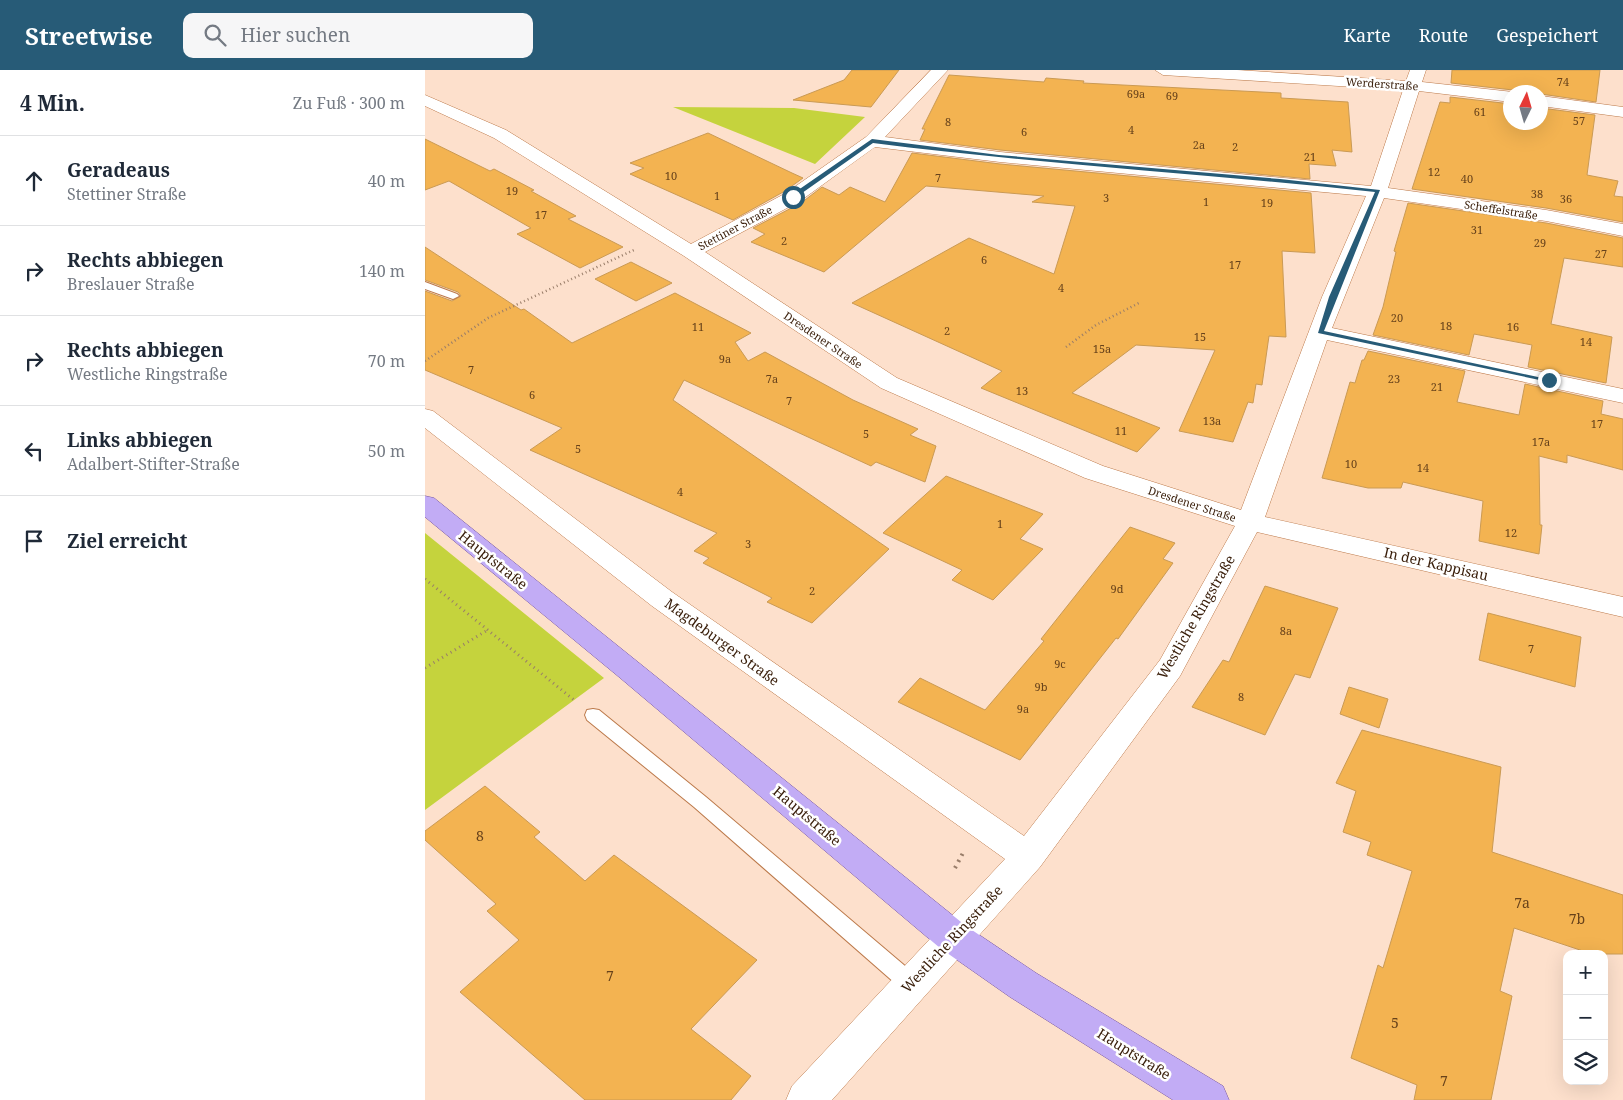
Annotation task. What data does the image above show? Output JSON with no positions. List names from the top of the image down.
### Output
{
  "streets": {
    "main road": ["Hauptstraße"],
    "street": [
      "Werderstraße",
      "Scheffelstraße",
      "Stettiner Straße",
      "Dresdener Straße",
      "In der Kappisau",
      "Westliche Ringstraße",
      "Magdeburger Straße"
    ]
  },
  "crossings": [
    ["Werderstraße", "Westliche Ringstraße"],
    ["Scheffelstraße", "Stettiner Straße"],
    ["Scheffelstraße", "Westliche Ringstraße"],
    ["Stettiner Straße", "Dresdener Straße"],
    ["Dresdener Straße", "In der Kappisau"],
    ["Dresdener Straße", "Westliche Ringstraße"],
    ["Hauptstraße", "Westliche Ringstraße"],
    ["In der Kappisau", "Westliche Ringstraße"],
    ["Westliche Ringstraße", "Magdeburger Straße"]
  ],
  "house_numbers": [
    "74",
    "69a",
    "69",
    "61",
    "57",
    "8",
    "4",
    "6",
    "2a",
    "2",
    "21",
    "12",
    "10",
    "7",
    "40",
    "19",
    "38",
    "1",
    "3",
    "36",
    "1",
    "19",
    "17",
    "31",
    "2",
    "29",
    "27",
    "6",
    "17",
    "4",
    "20",
    "18",
    "11",
    "16",
    "2",
    "15",
    "14",
    "15a",
    "9a",
    "7",
    "7a",
    "23",
    "21",
    "13",
    "6",
    "7",
    "13a",
    "17",
    "11",
    "5",
    "17a",
    "5",
    "10",
    "14",
    "4",
    "1",
    "12",
    "3",
    "9d",
    "2",
    "8a",
    "7",
    "9c",
    "9b",
    "8",
    "9a",
    "8",
    "7a",
    "7b",
    "7",
    "5",
    "7"
  ],
  "north": "top",
  "page": {
    "header": "Streetwise",
    "search": "Hier suchen",
    "nav": ["Karte", "Route", "Gespeichert"],
    "heading": ["4 Min.", "Zu Fuß · 300 m"],
    "list": [
      ["Geradeaus", "Stettiner Straße", "40 m"],
      ["Rechts abbiegen", "Breslauer Straße", "140 m"],
      ["Rechts abbiegen", "Westliche Ringstraße", "70 m"],
      ["Links abbiegen", "Adalbert-Stifter-Straße", "50 m"],
      "Ziel erreicht"
    ],
    "map_buttons": ["+", "−"]
  }
}
